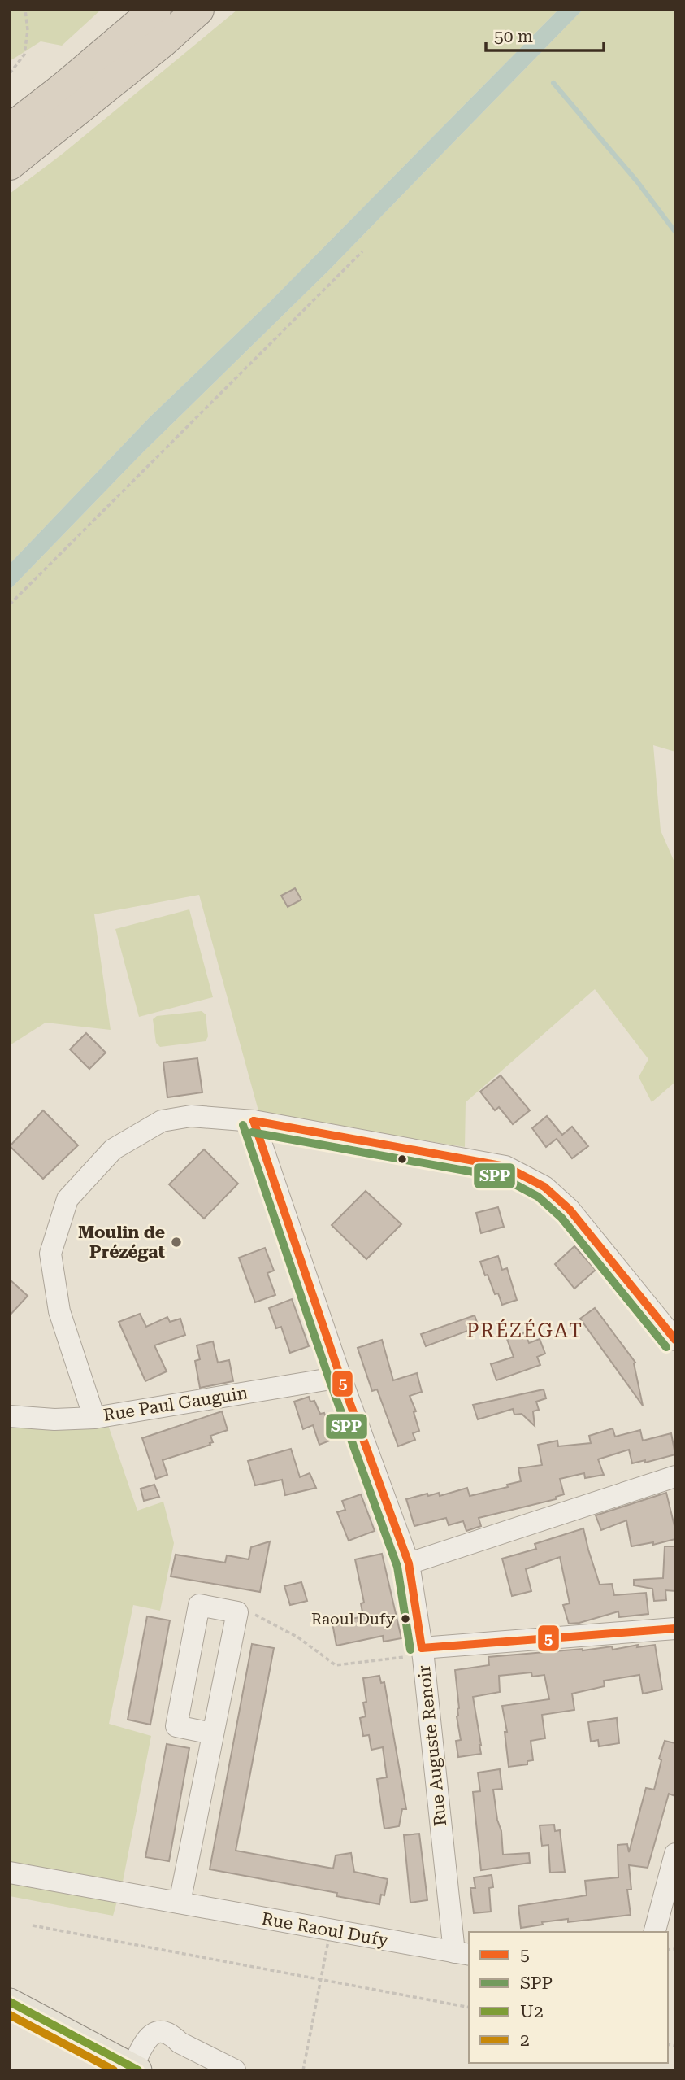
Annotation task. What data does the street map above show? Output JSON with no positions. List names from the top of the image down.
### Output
{
  "streets": {
    "street": ["Rue Paul Gauguin", "Rue Auguste Renoir", "Rue Raoul Dufy"]
  },
  "crossings": [
    ["Rue Paul Gauguin", "Rue Auguste Renoir"],
    ["Rue Auguste Renoir", "Rue Raoul Dufy"]
  ],
  "districts": ["PRÉZÉGAT"],
  "places": ["Moulin de Prézégat", "Raoul Dufy"],
  "lines": [
    "transit line 5",
    "transit line SPP",
    "transit line U2",
    "transit line 2"
  ],
  "legend": [
    "5",
    "SPP",
    "U2",
    "2"
  ],
  "scale_bar": "50 m"
}
